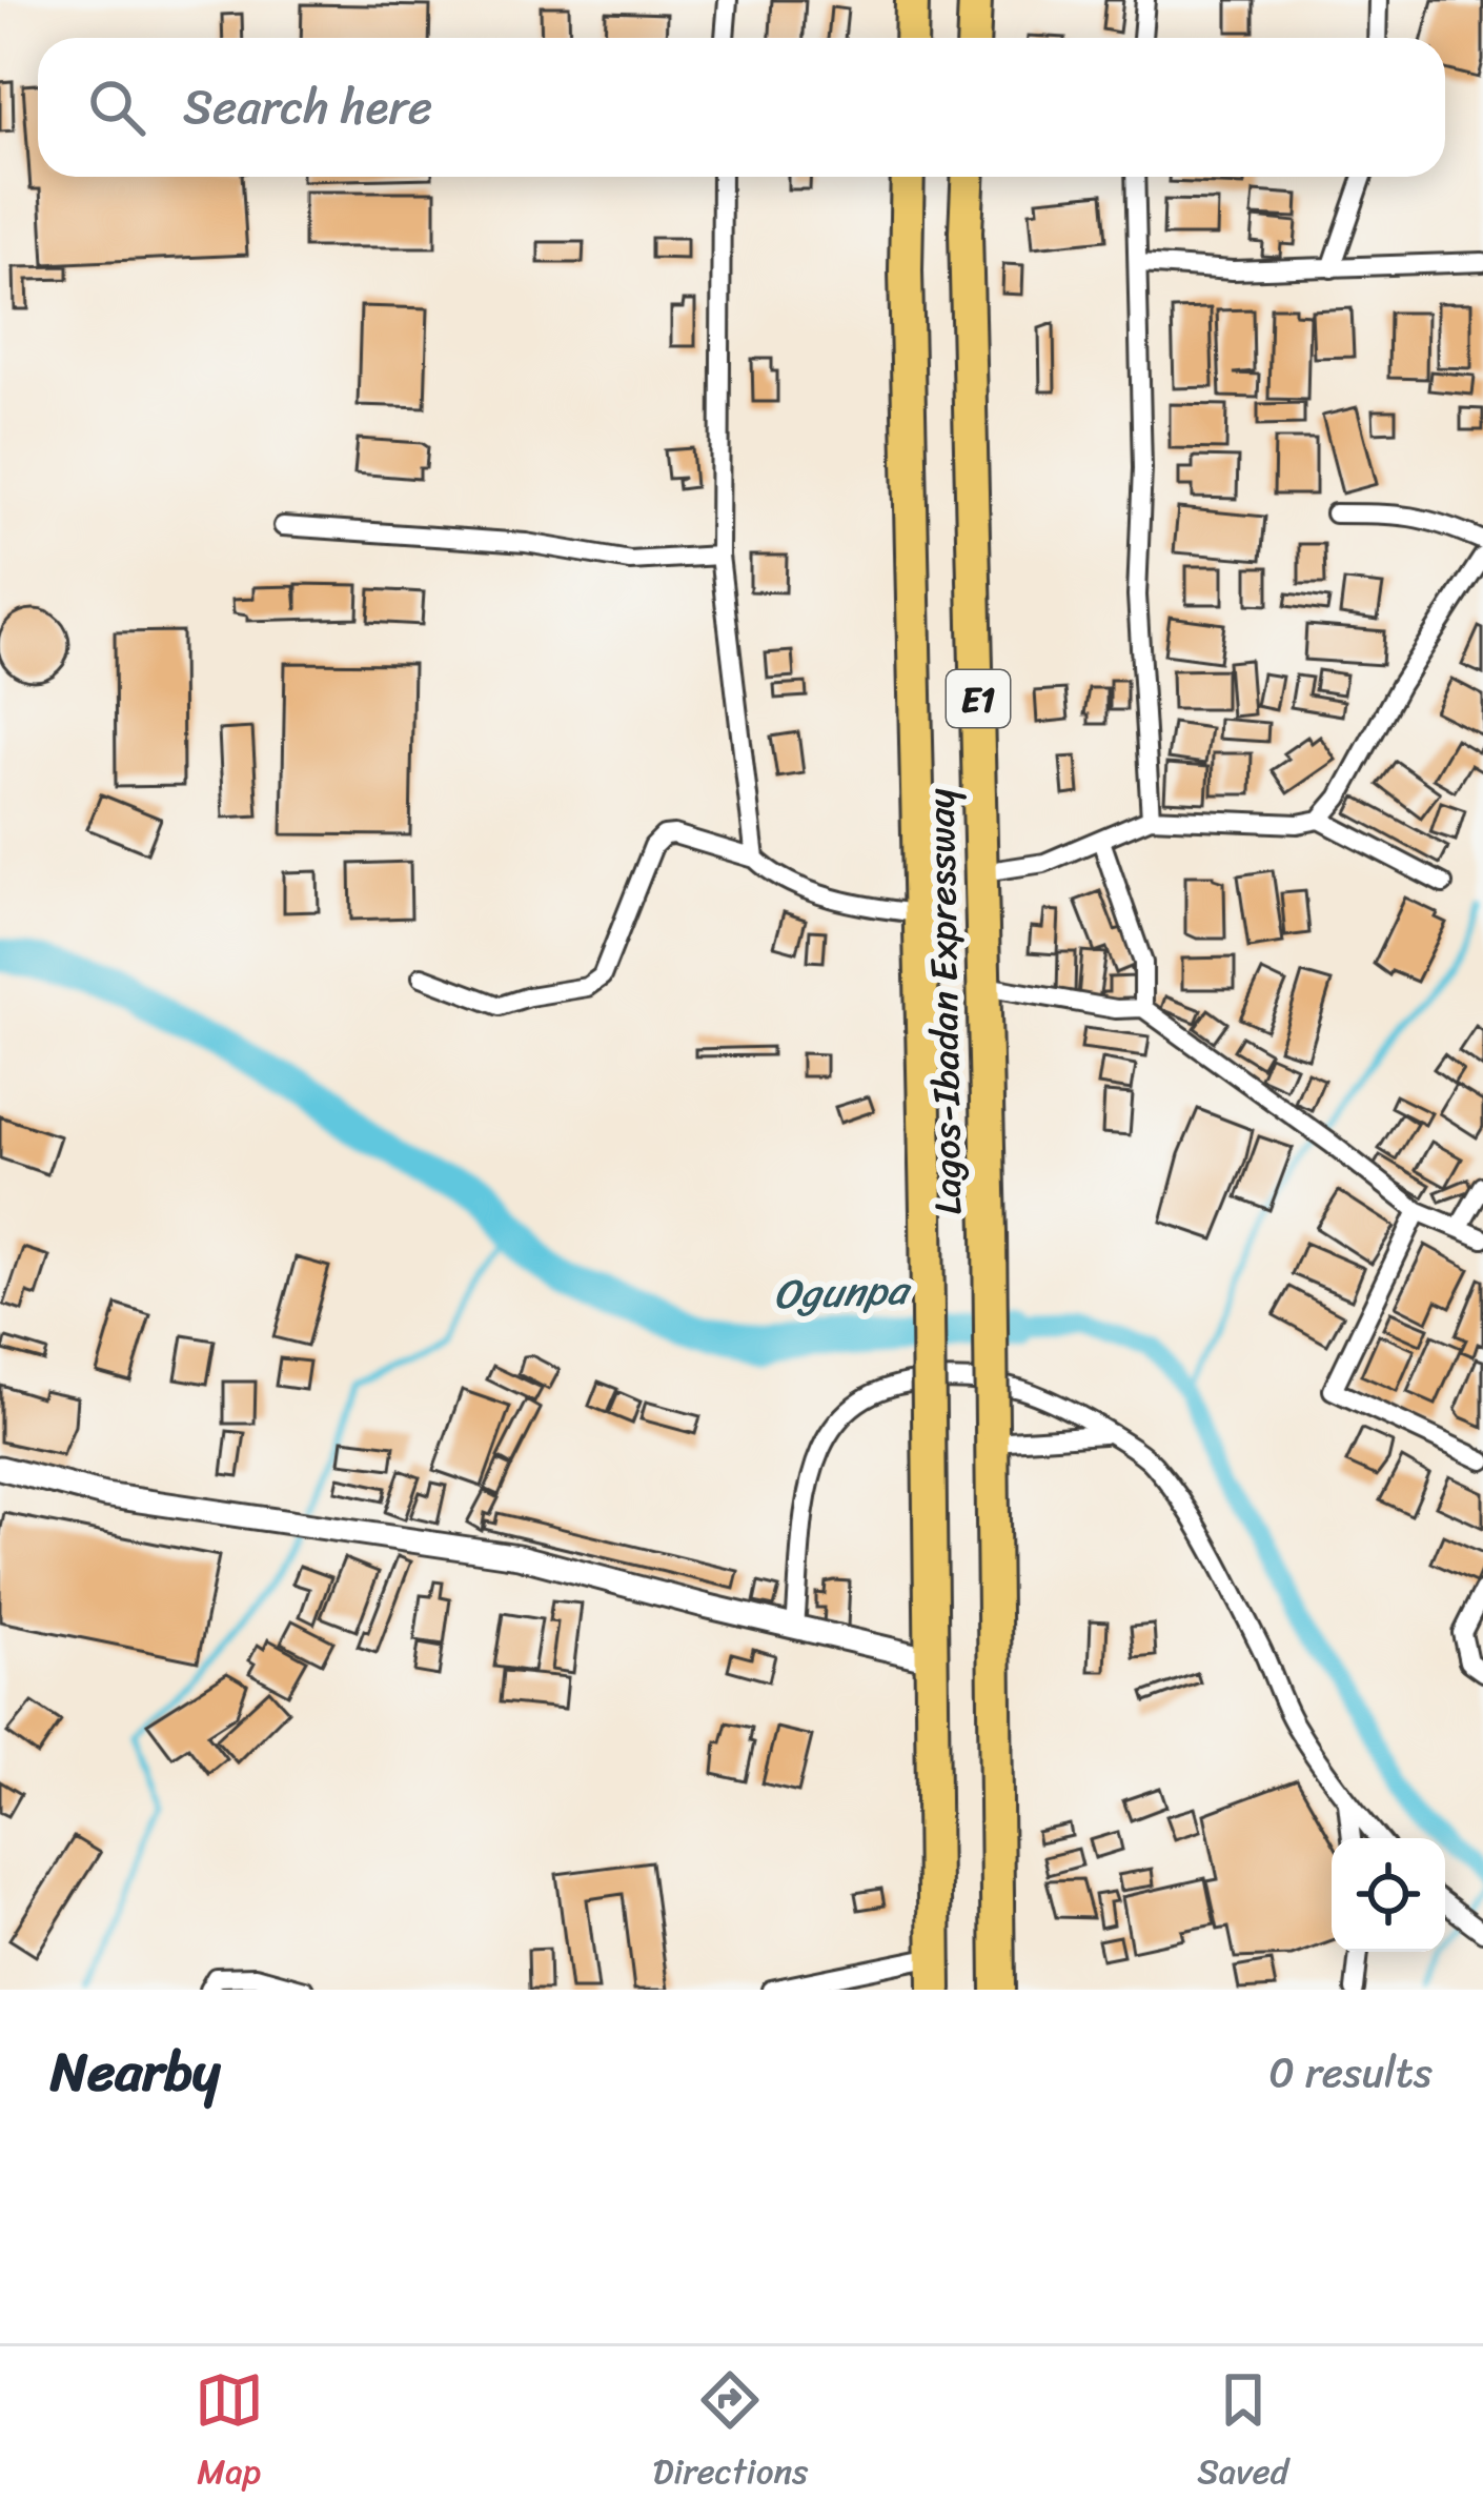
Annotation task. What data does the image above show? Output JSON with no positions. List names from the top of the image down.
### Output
{
  "streets": {
    "highway": ["E1", "Lagos-Ibadan Expressway"]
  },
  "water": ["Ogunpa"],
  "page": {
    "search": "Search here",
    "heading": ["Nearby", "0 results"],
    "nav": ["Map", "Directions", "Saved"]
  }
}
